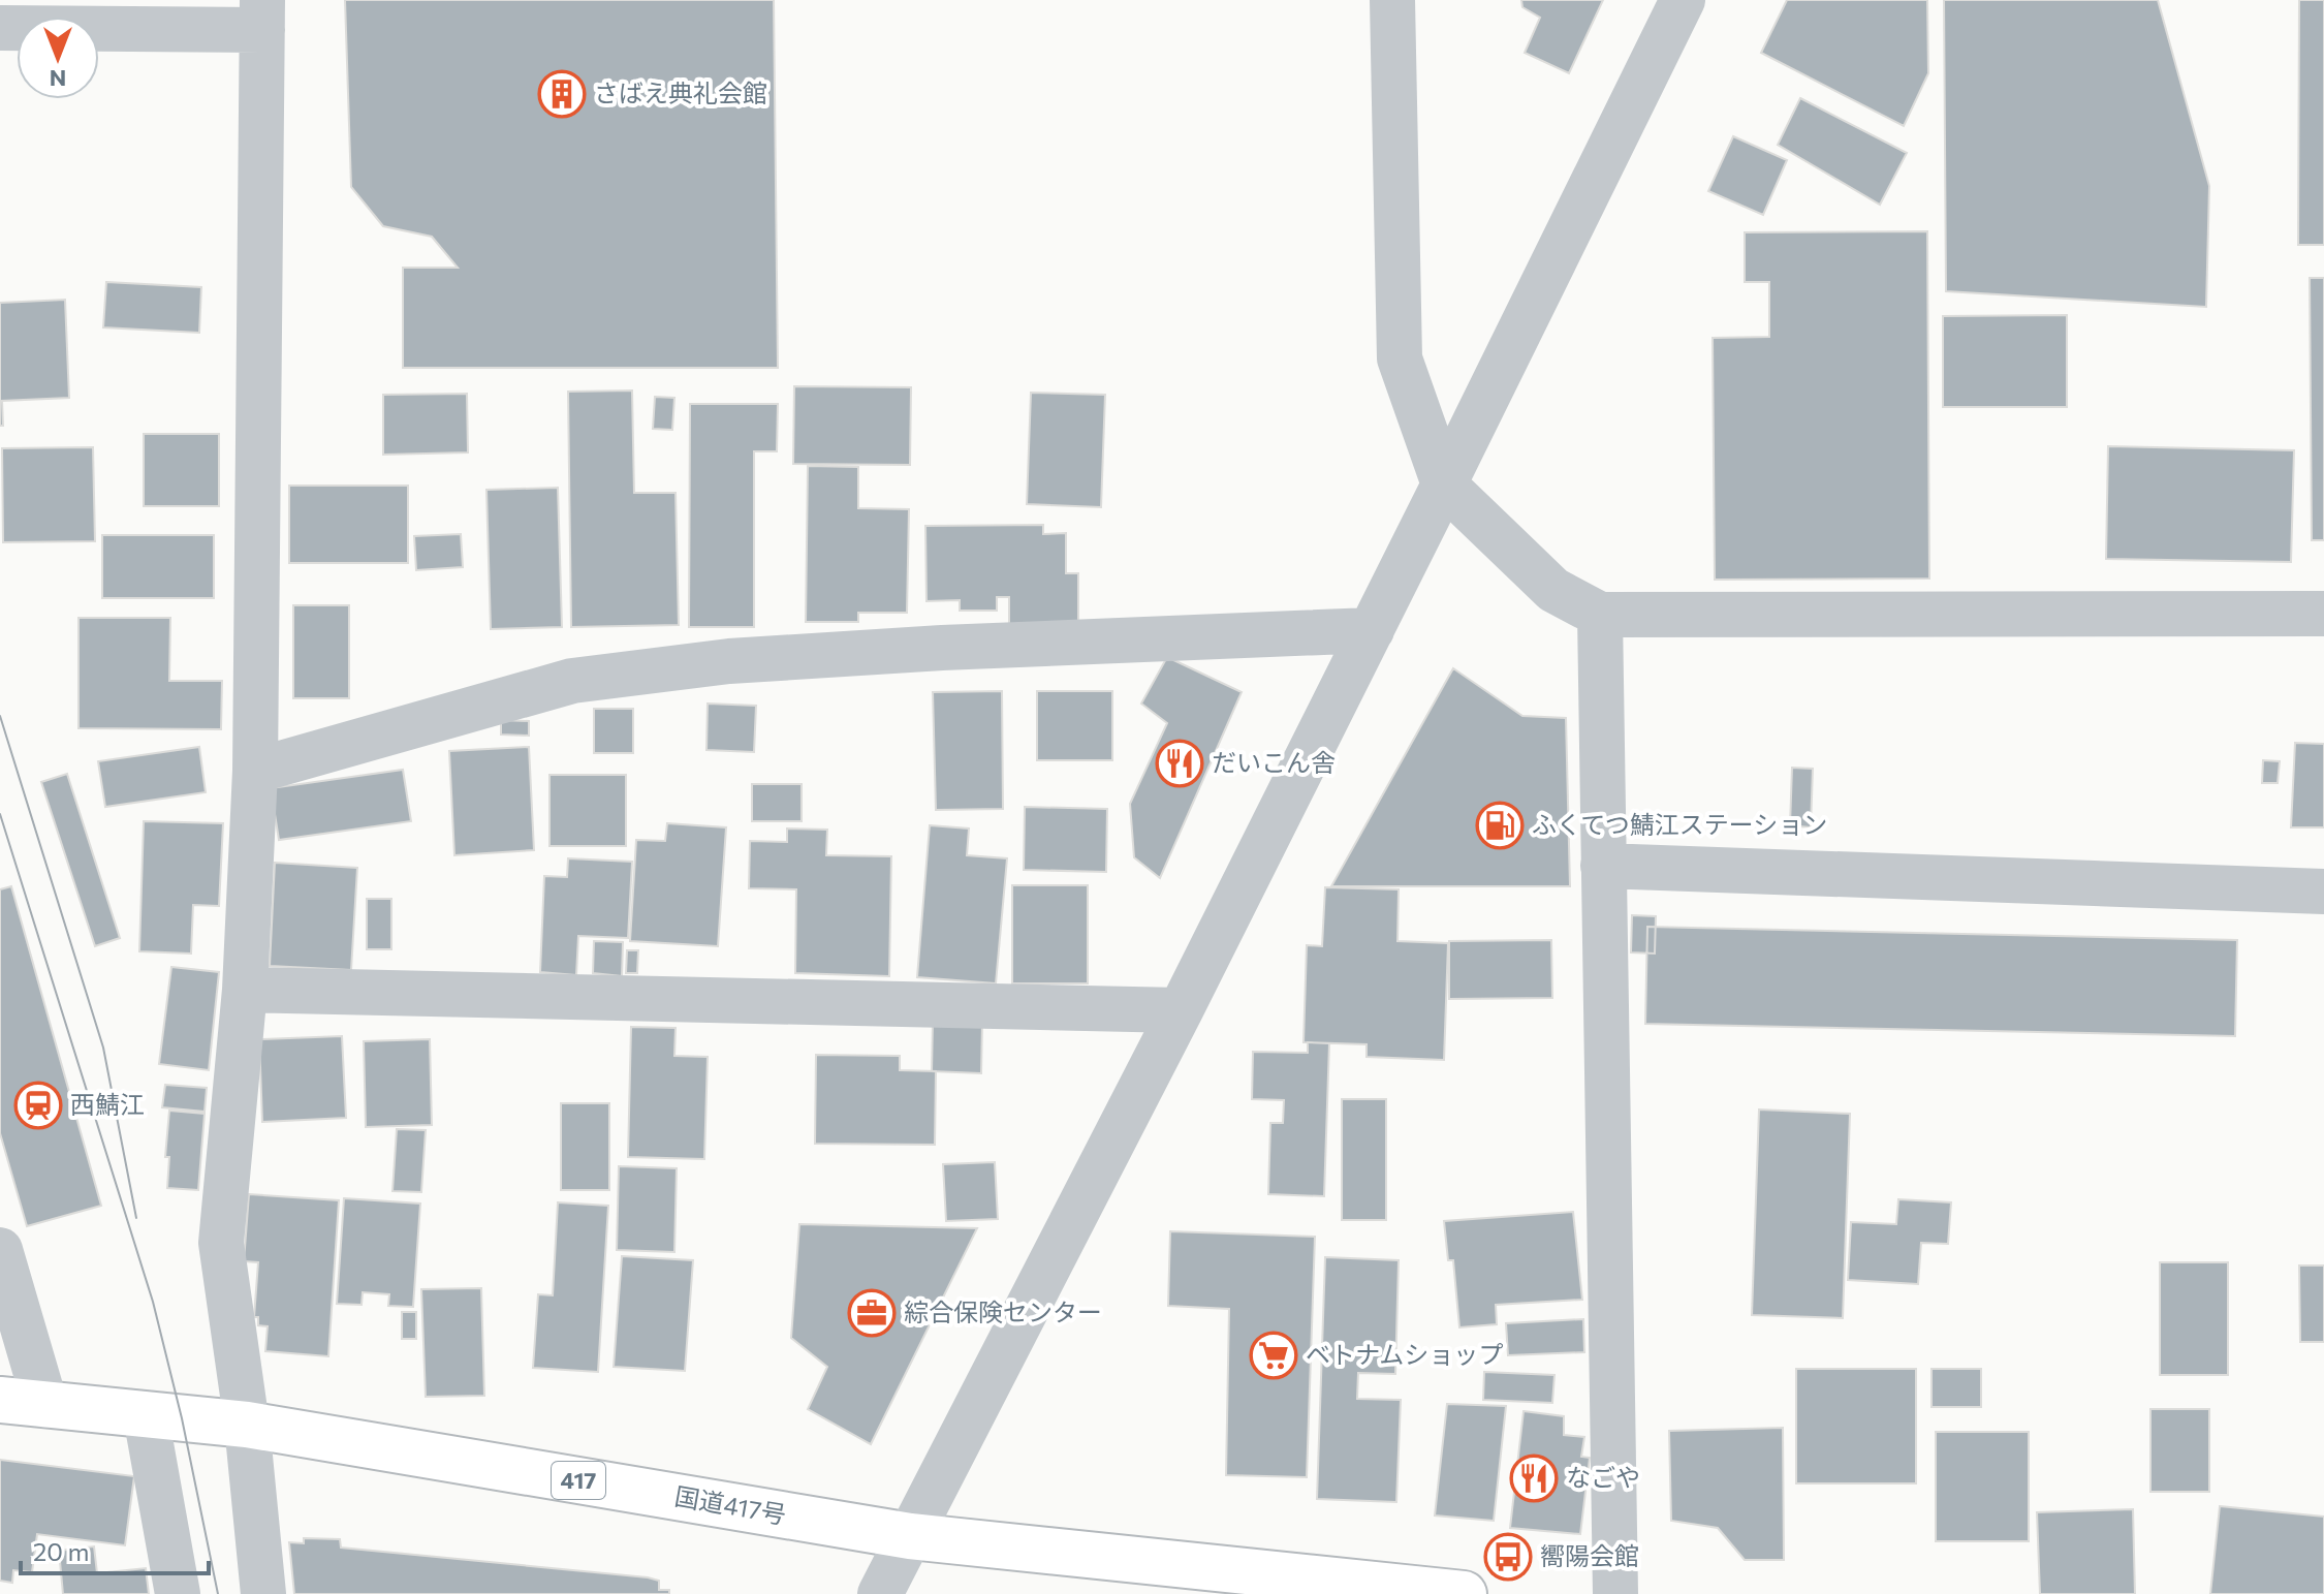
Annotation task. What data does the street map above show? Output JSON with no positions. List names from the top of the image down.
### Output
{
  "streets": {
    "highway": ["417", "国道417号"]
  },
  "places": {
    "building": ["さばえ典礼会館"],
    "restaurant": ["だいこん舎", "なごや"],
    "fuel station": ["ふくてつ鯖江ステーション"],
    "station": ["西鯖江"],
    "office": ["綜合保険センター"],
    "supermarket": ["ベトナムショップ"],
    "bus stop": ["嚮陽会館"]
  },
  "scale_bar": "20 m",
  "north": "bottom"
}
